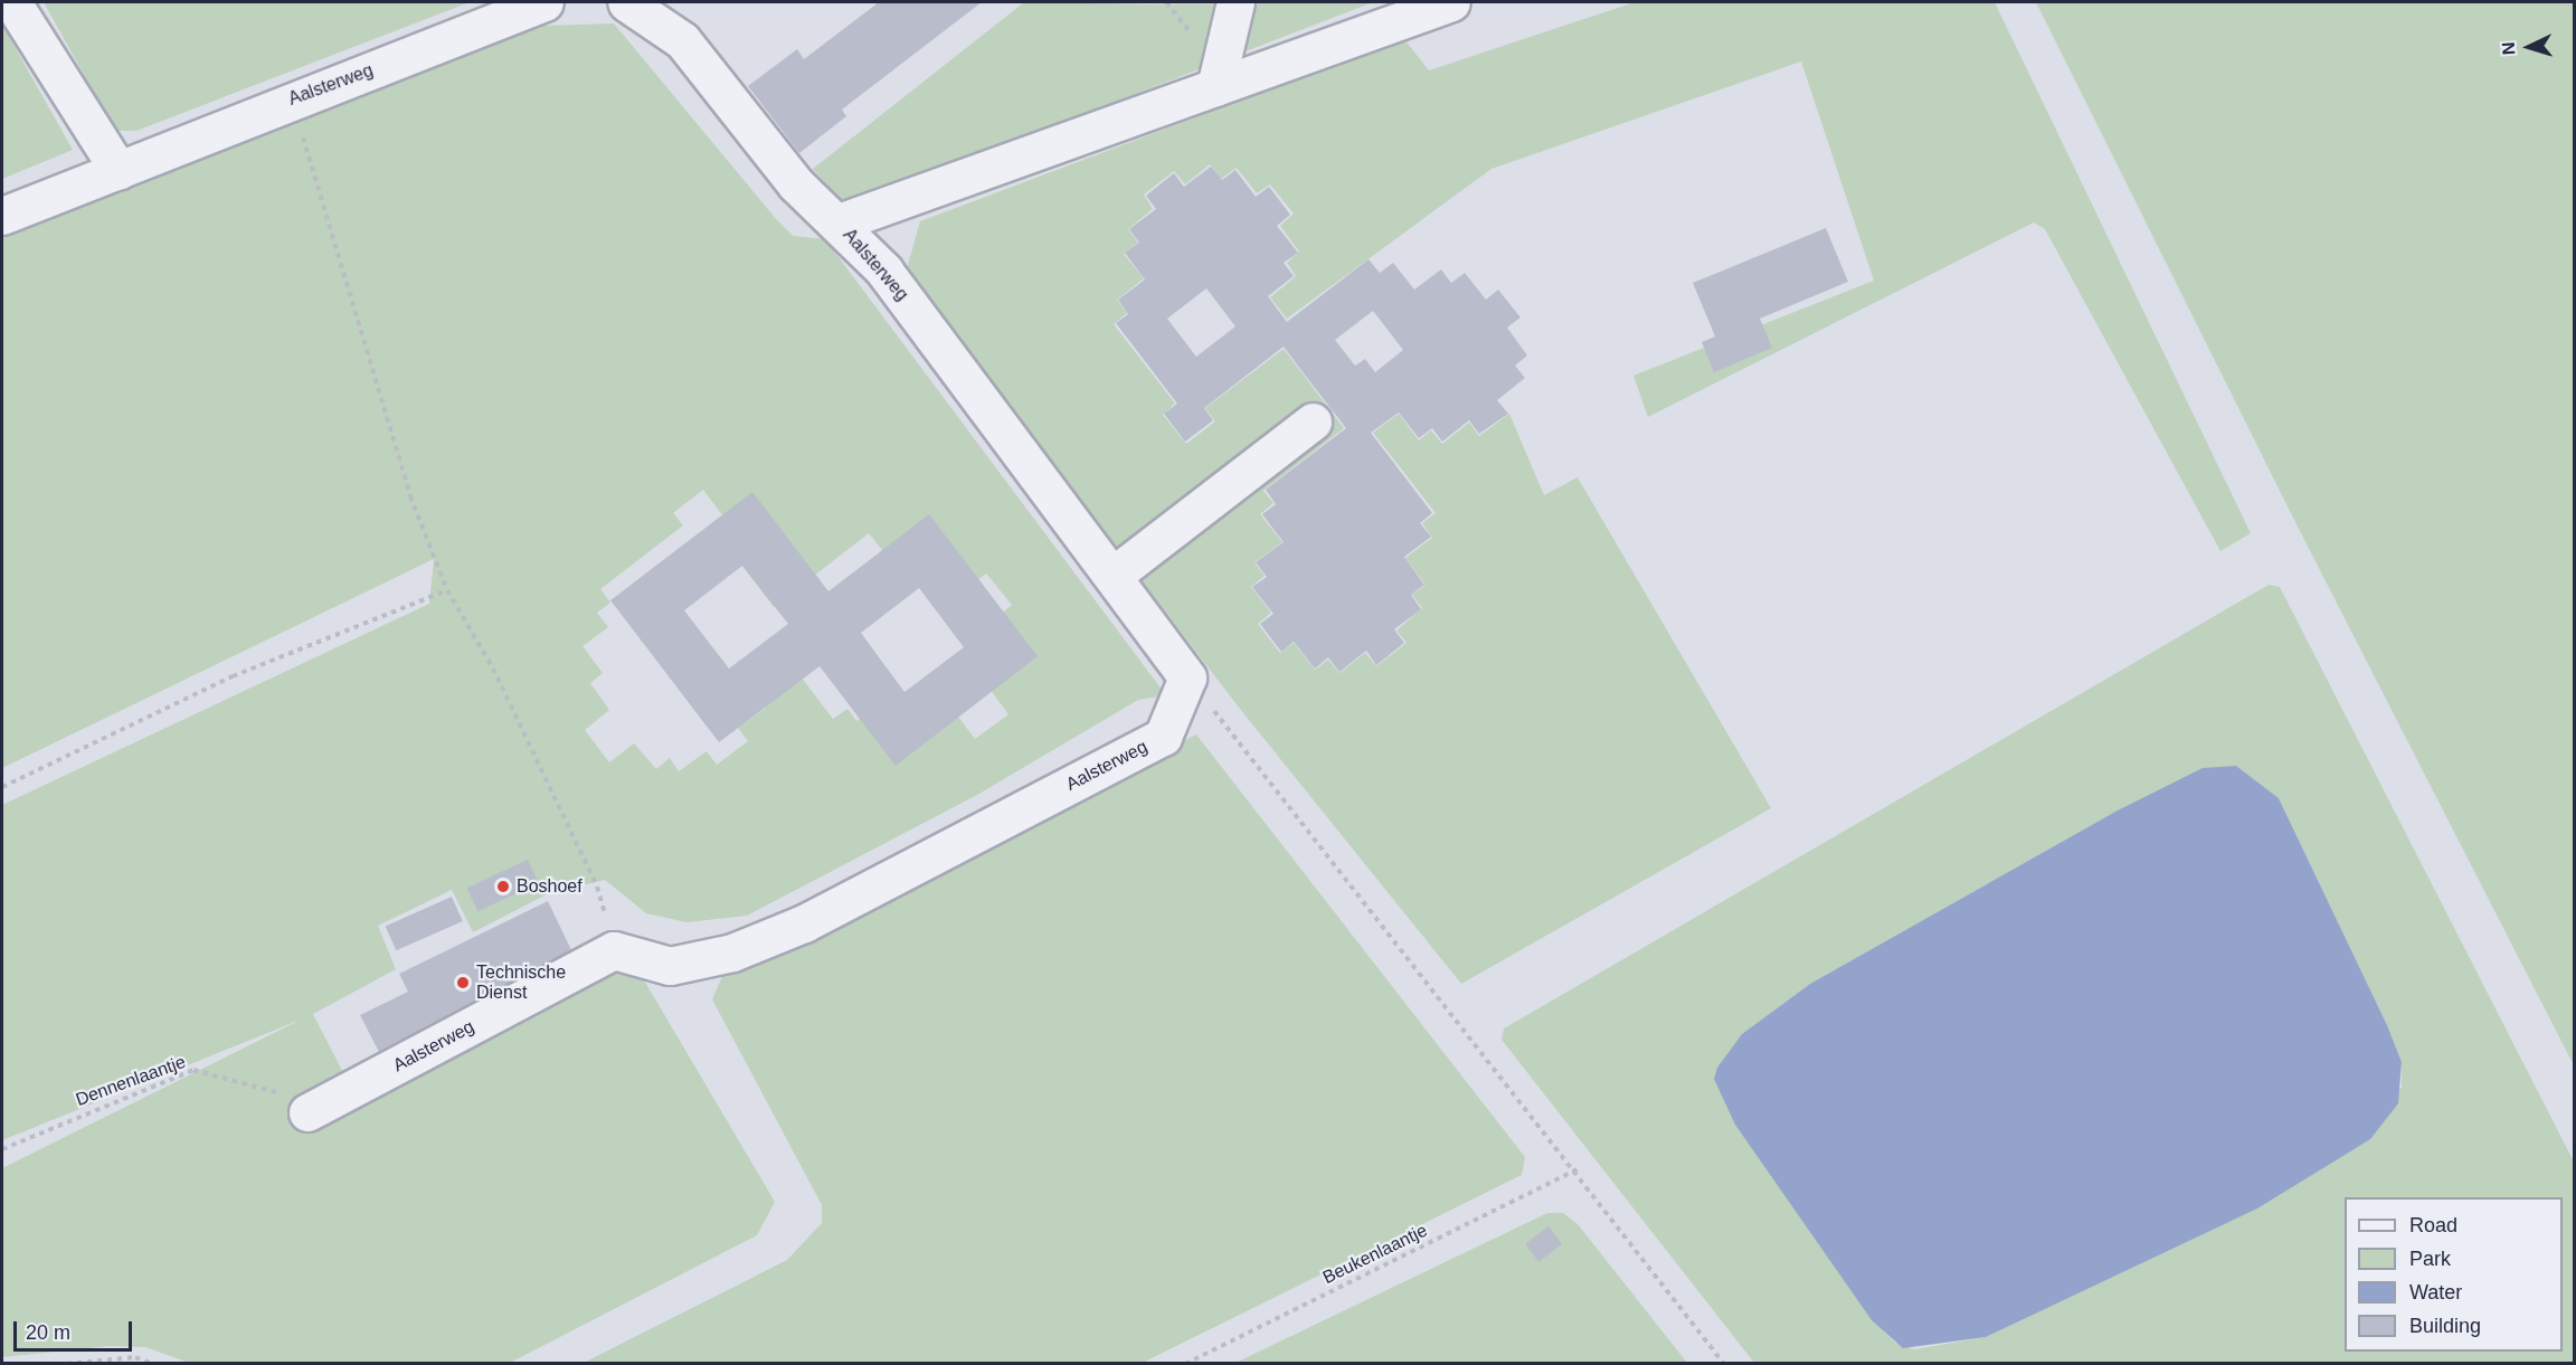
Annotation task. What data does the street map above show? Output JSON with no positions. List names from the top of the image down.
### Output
{
  "streets": {
    "street": ["Aalsterweg"],
    "path": ["Dennenlaantje", "Beukenlaantje"]
  },
  "crossings": [
    ["Aalsterweg", "Dennenlaantje"]
  ],
  "places": ["Boshoef", "Technische Dienst"],
  "legend": [
    "Road",
    "Park",
    "Water",
    "Building"
  ],
  "scale_bar": "20 m",
  "north": "left"
}
